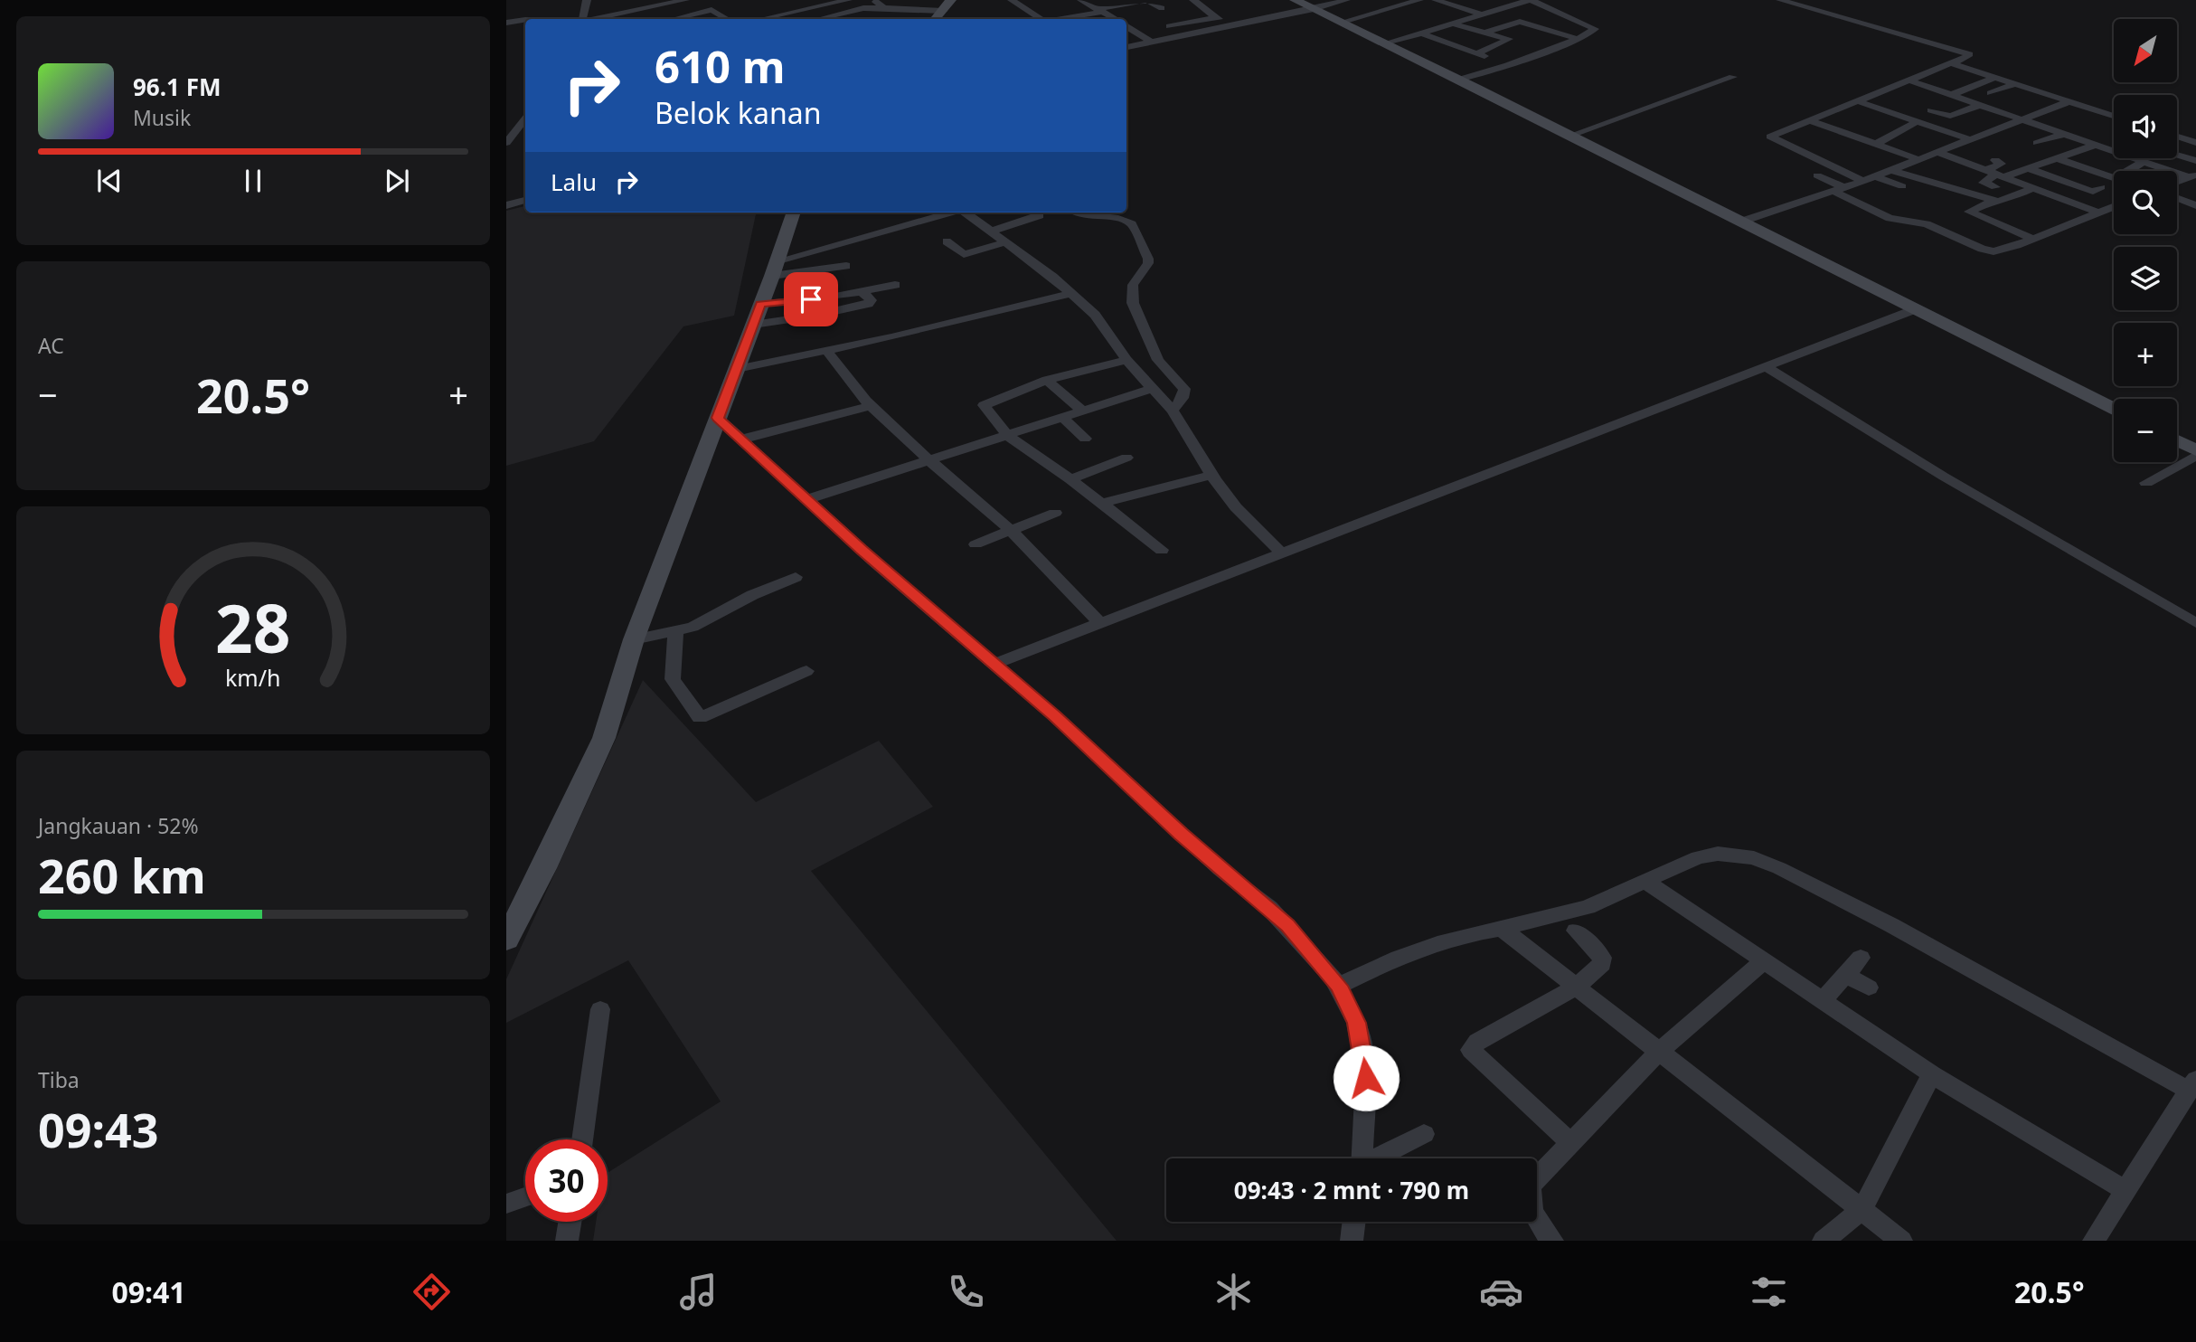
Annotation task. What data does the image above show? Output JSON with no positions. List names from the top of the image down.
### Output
{
  "north": "bottom left",
  "page": {
    "map_buttons": ["+", "−"],
    "turn": ["610 m", "Belok kanan"],
    "song": ["96.1 FM", "Musik"],
    "then": "Lalu",
    "tile": [
      "AC",
      ["Jangkauan · 52%", "260 km"],
      ["Tiba", "09:43"]
    ],
    "heat": ["−", "20.5°", "+"],
    "limit": "30",
    "trip": "09:43 · 2 mnt · 790 m",
    "tabs": ["09:41", "20.5°"],
    "gauge": ["28", "km/h"]
  }
}
